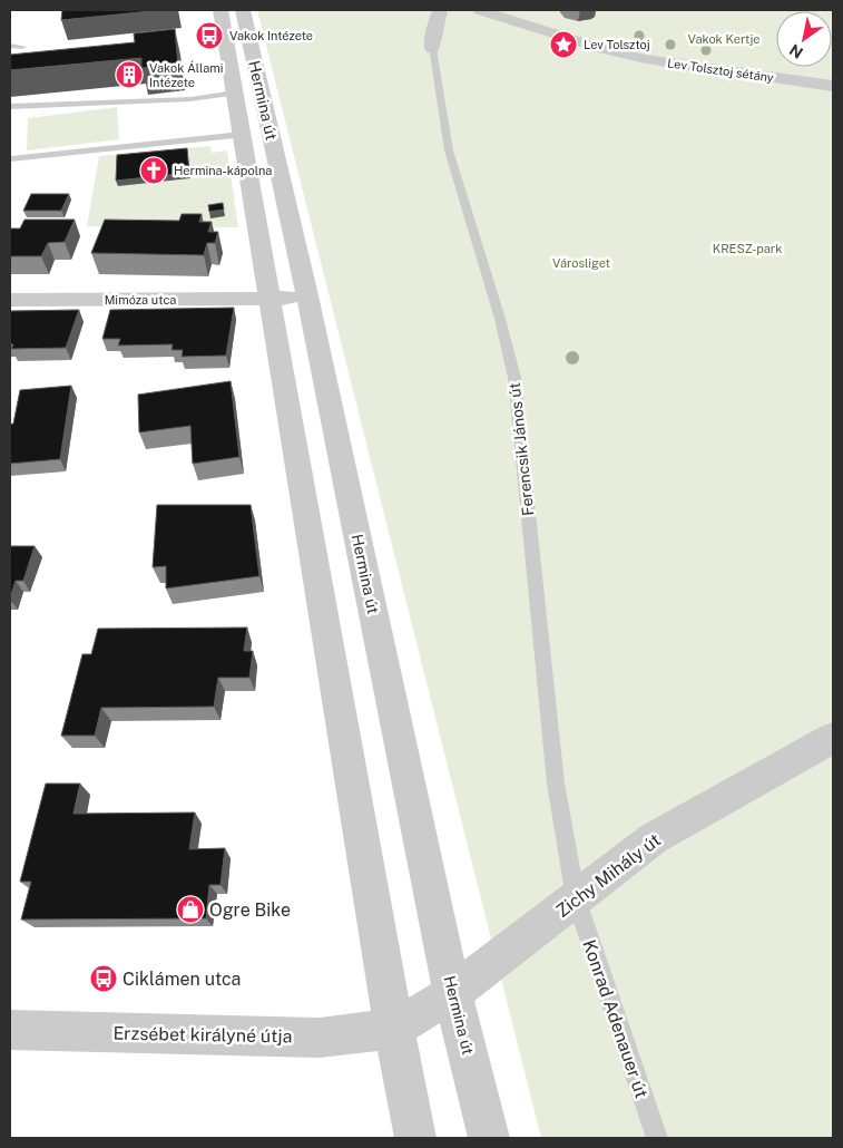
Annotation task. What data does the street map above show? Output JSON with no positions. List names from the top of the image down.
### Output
{
  "streets": {
    "street": [
      "Lev Tolsztoj sétány",
      "Hermina út",
      "Mimóza utca",
      "Ferencsik János út",
      "Zichy Mihály út",
      "Erzsébet királyné útja"
    ],
    "lane": ["Konrad Adenauer út"]
  },
  "crossings": [
    ["Hermina út", "Mimóza utca"],
    ["Hermina út", "Zichy Mihály út"],
    ["Hermina út", "Erzsébet királyné útja"],
    ["Ferencsik János út", "Zichy Mihály út"],
    ["Ferencsik János út", "Konrad Adenauer út"],
    ["Zichy Mihály út", "Konrad Adenauer út"],
    ["Zichy Mihály út", "Erzsébet királyné útja"]
  ],
  "parks": ["Vakok Kertje", "KRESZ-park", "Városliget"],
  "places": {
    "bus stop": ["Vakok Intézete", "Ciklámen utca"],
    "place": ["Lev Tolsztoj"],
    "building": ["Vakok Állami Intézete"],
    "church": ["Hermina-kápolna"],
    "shop": ["Ogre Bike"]
  },
  "north": "bottom left"
}
